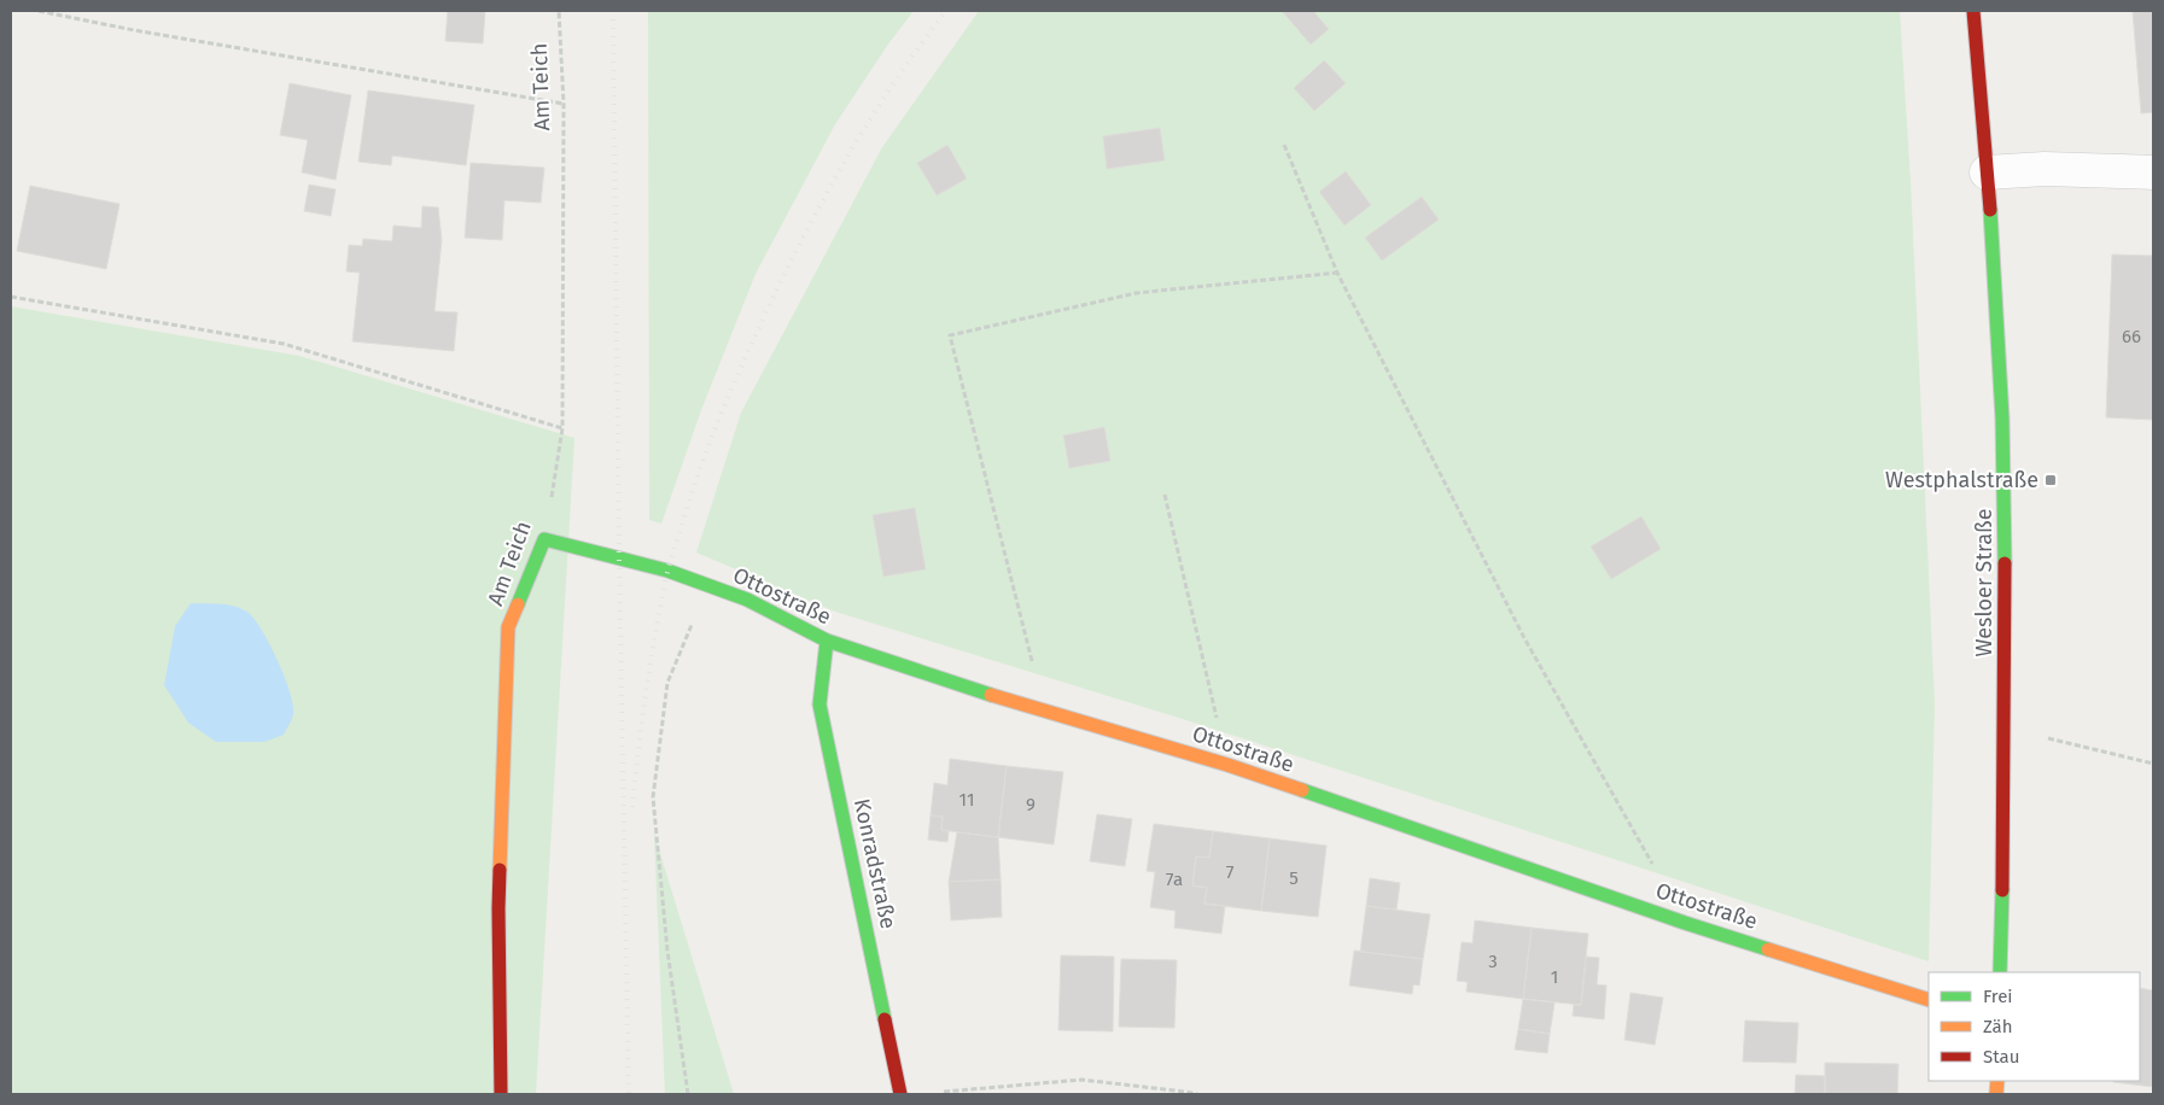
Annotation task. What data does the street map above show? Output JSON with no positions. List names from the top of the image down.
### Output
{
  "streets": {
    "street": [
      "Am Teich",
      "Wesloer Straße",
      "Ottostraße",
      "Konradstraße"
    ]
  },
  "crossings": [
    ["Am Teich", "Ottostraße"],
    ["Ottostraße", "Konradstraße"]
  ],
  "places": {
    "transit": ["Westphalstraße"]
  },
  "house_numbers": [
    "66",
    "11",
    "9",
    "7",
    "5",
    "7a",
    "3",
    "1"
  ],
  "legend": ["Frei", "Zäh", "Stau"]
}
